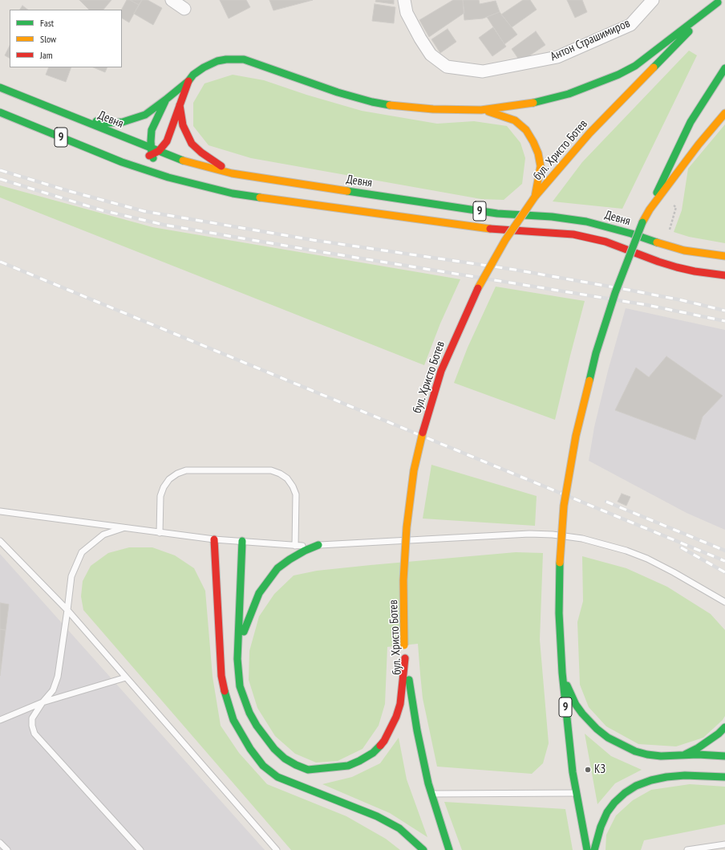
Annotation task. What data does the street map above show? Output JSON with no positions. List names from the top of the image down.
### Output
{
  "streets": {
    "main road": ["Девня", "9", "бул. Христо Ботев"],
    "street": ["Антон Страшимиров"]
  },
  "places": ["КЗ"],
  "legend": ["Fast", "Slow", "Jam"]
}
